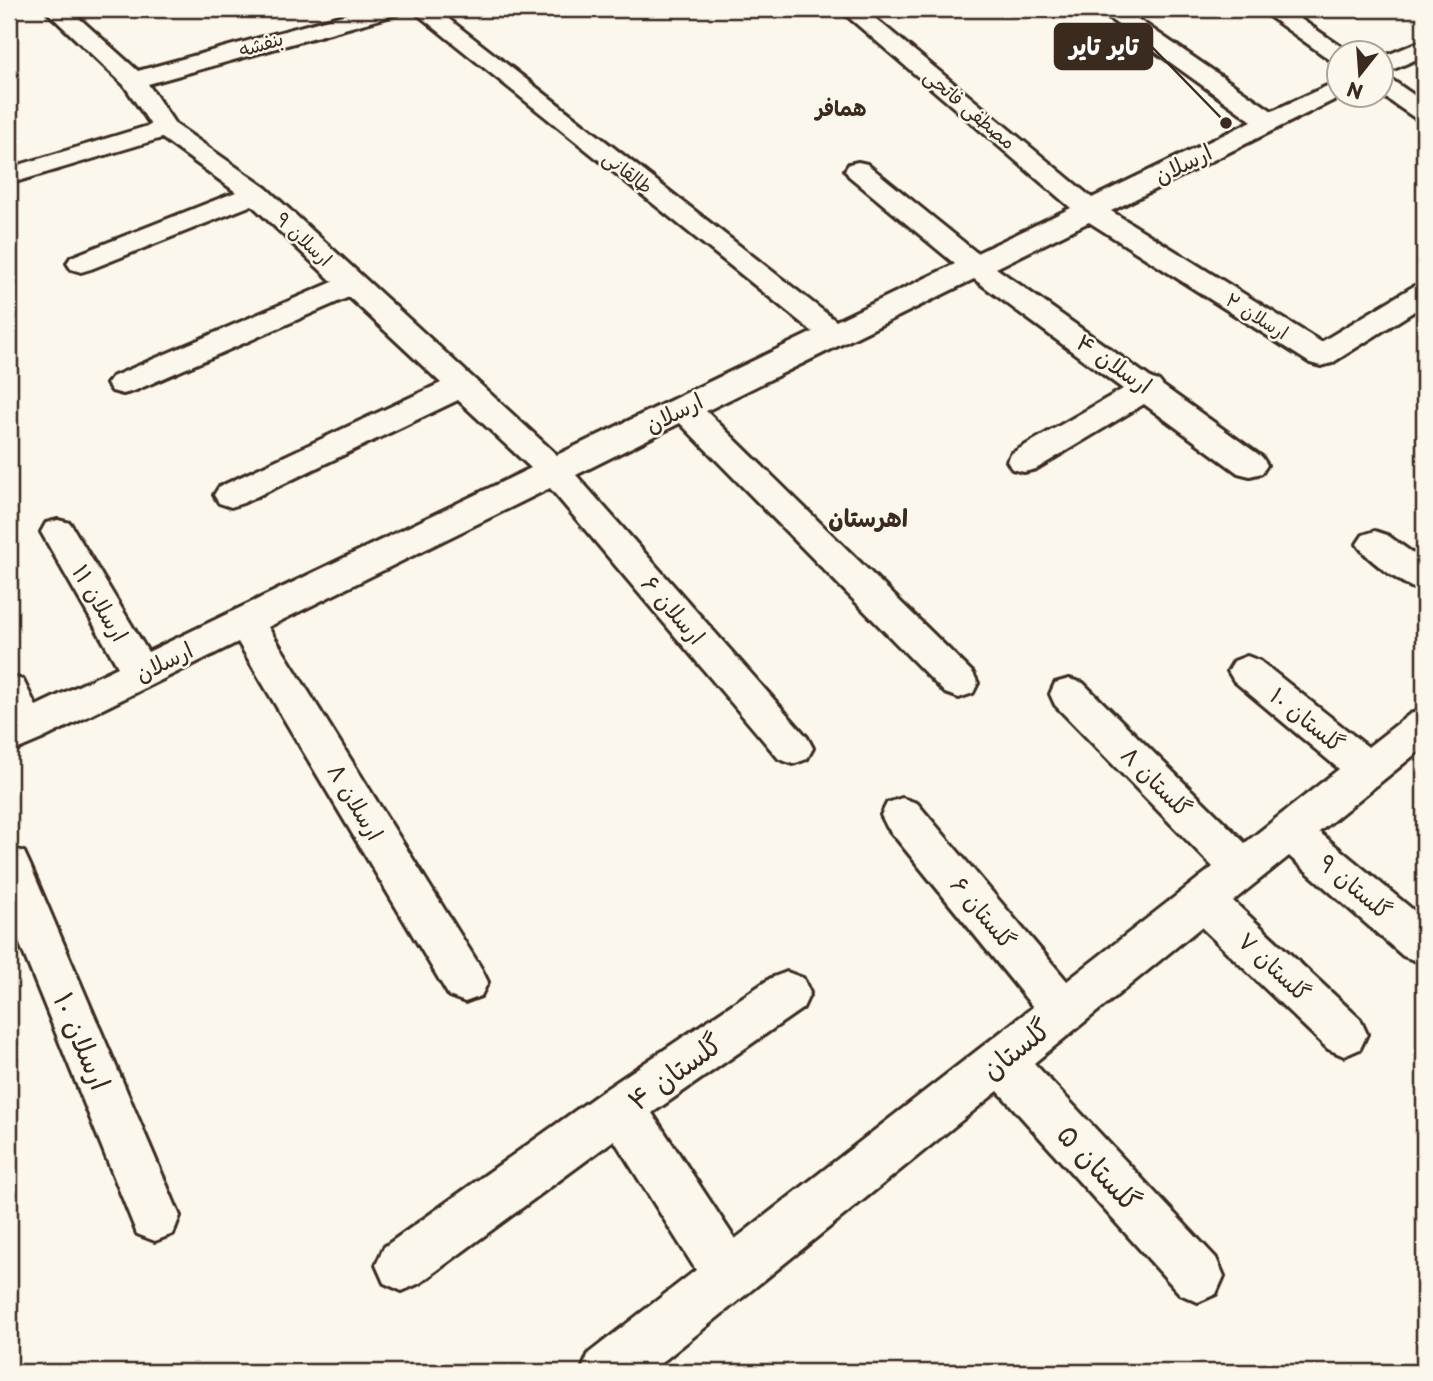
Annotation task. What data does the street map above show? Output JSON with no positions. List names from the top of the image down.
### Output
{
  "streets": {
    "street": [
      "بنفشه",
      "مصطفی فاتحی",
      "ارسلان",
      "طالقانی",
      "ارسلان ۹",
      "ارسلان ۲",
      "ارسلان ۴",
      "ارسلان ۱۱",
      "ارسلان ۶",
      "گلستان ۱۰",
      "گلستان ۸",
      "ارسلان ۸",
      "گلستان ۹",
      "گلستان ۶",
      "گلستان ۷",
      "ارسلان ۱۰",
      "گلستان",
      "گلستان ۴",
      "گلستان ۵"
    ]
  },
  "crossings": [
    ["بنفشه", "ارسلان ۹"],
    ["مصطفی فاتحی", "ارسلان"],
    ["مصطفی فاتحی", "ارسلان ۲"],
    ["ارسلان", "طالقانی"],
    ["ارسلان", "ارسلان ۹"],
    ["ارسلان", "ارسلان ۲"],
    ["ارسلان", "ارسلان ۴"],
    ["ارسلان", "ارسلان ۱۱"],
    ["ارسلان", "ارسلان ۶"],
    ["ارسلان", "ارسلان ۸"],
    ["ارسلان ۹", "ارسلان ۶"],
    ["گلستان ۱۰", "گلستان"],
    ["گلستان ۸", "گلستان"],
    ["گلستان ۹", "گلستان"],
    ["گلستان ۶", "گلستان"],
    ["گلستان ۷", "گلستان"],
    ["گلستان", "گلستان ۴"],
    ["گلستان", "گلستان ۵"]
  ],
  "districts": ["همافر", "اهرستان"],
  "places": ["تایر تایر"],
  "north": "bottom"
}
